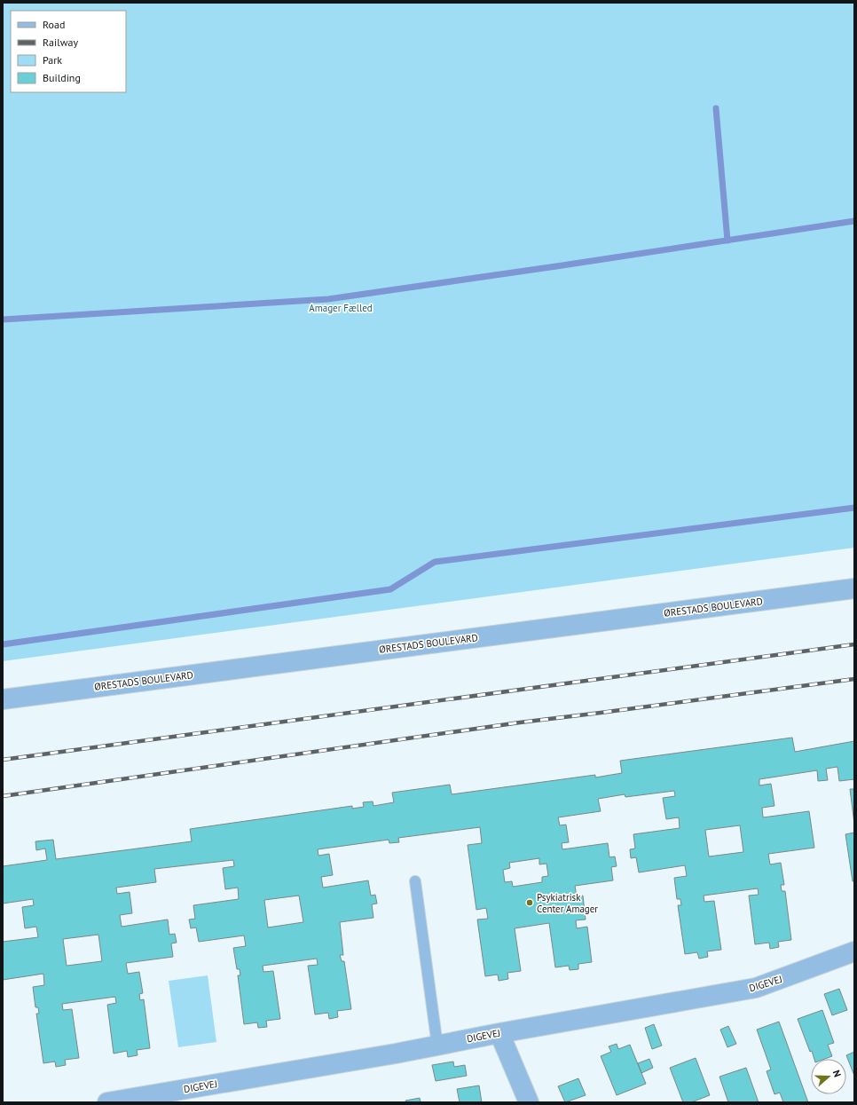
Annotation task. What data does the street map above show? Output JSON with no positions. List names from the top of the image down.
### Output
{
  "streets": {
    "street": ["ØRESTADS BOULEVARD", "DIGEVEJ"]
  },
  "parks": ["Amager Fælled"],
  "places": ["Psykiatrisk Center Amager"],
  "legend": [
    "Road",
    "Railway",
    "Park",
    "Building"
  ],
  "north": "right"
}
